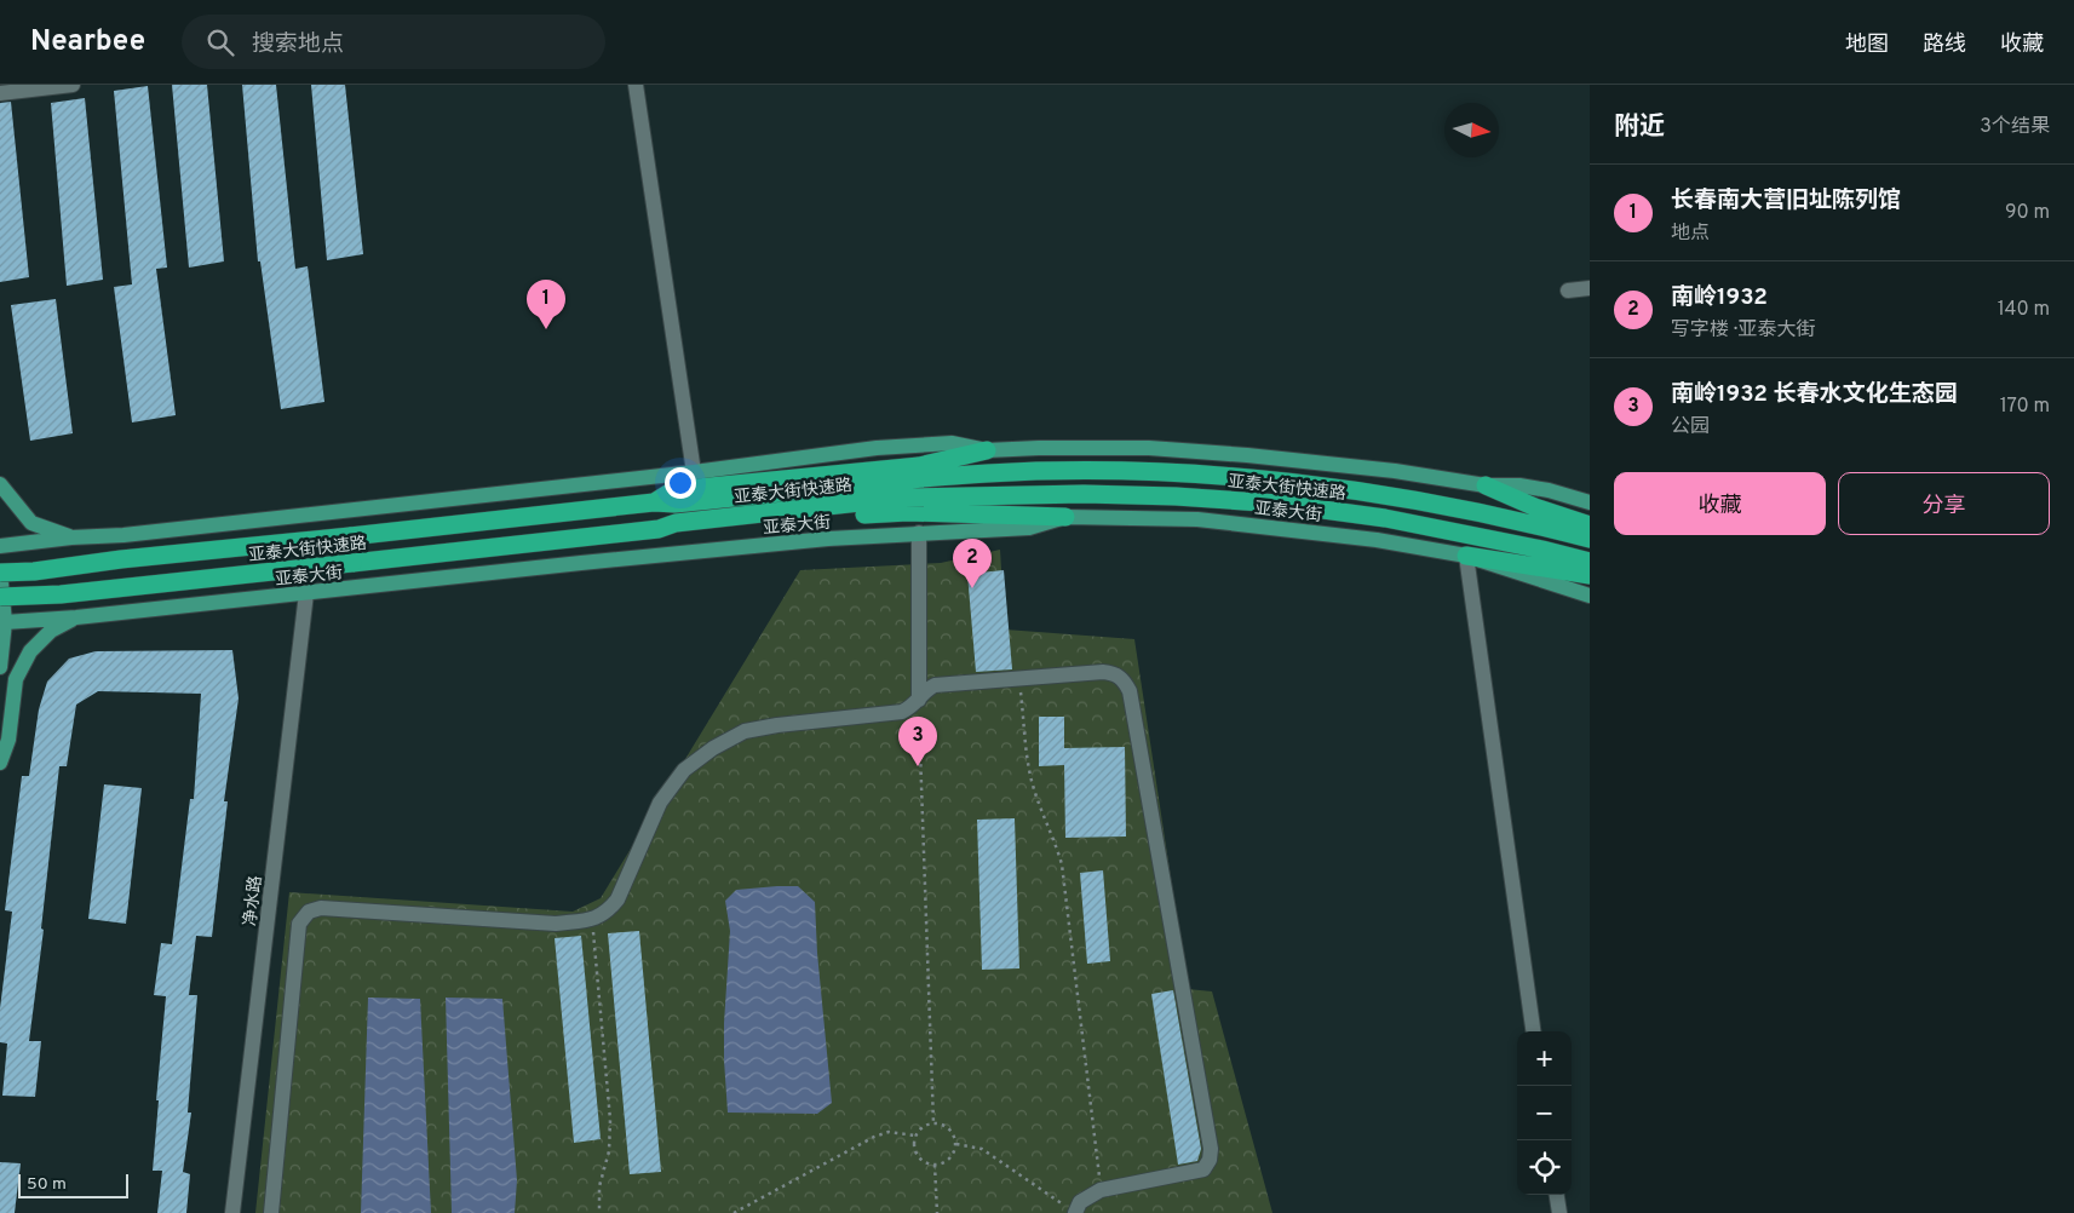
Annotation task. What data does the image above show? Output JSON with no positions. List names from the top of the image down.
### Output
{
  "streets": {
    "highway": ["亚泰大街快速路"],
    "main road": ["亚泰大街"],
    "street": ["净水路"]
  },
  "crossings": [
    ["亚泰大街", "净水路"]
  ],
  "scale_bar": "50 m",
  "north": "right",
  "page": {
    "header": "Nearbee",
    "search": "搜索地点",
    "nav": ["地图", "路线", "收藏"],
    "heading": ["附近", "3个结果"],
    "list": [
      {
        "mark": "1",
        "name": "长春南大营旧址陈列馆",
        "note": "地点",
        "value": "90 m"
      },
      {
        "mark": "2",
        "name": "南岭1932",
        "note": "写字楼 · 亚泰大街",
        "value": "140 m"
      },
      {
        "mark": "3",
        "name": "南岭1932 长春水文化生态园",
        "note": "公园",
        "value": "170 m"
      }
    ],
    "pins": ["1", "2", "3"],
    "buttons": ["收藏", "分享"],
    "map_buttons": ["+", "−"],
    "scale": "50 m"
  }
}
